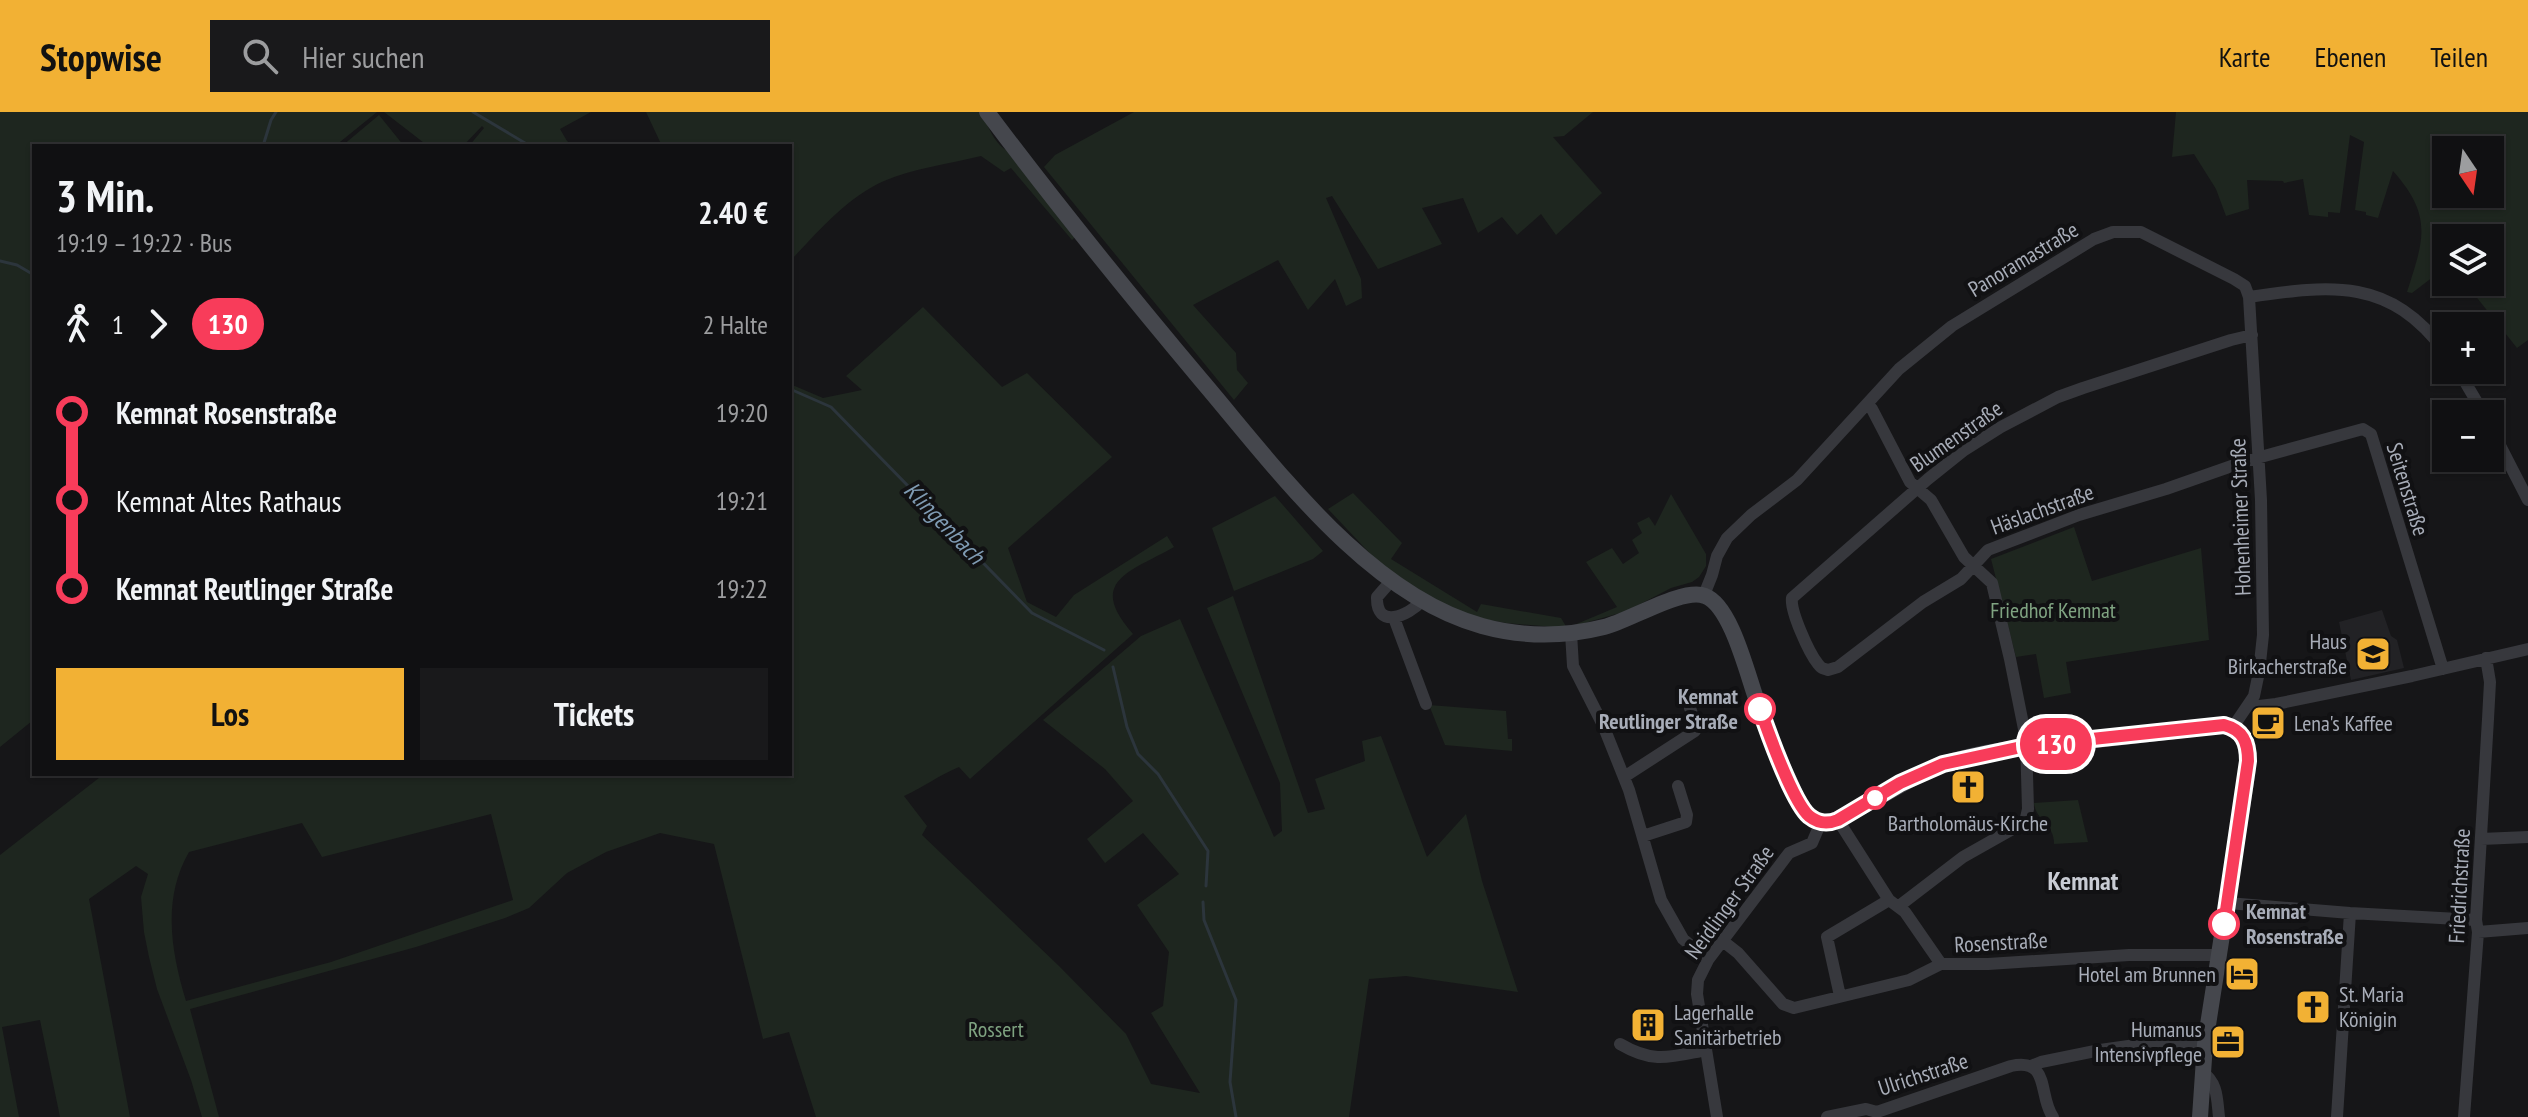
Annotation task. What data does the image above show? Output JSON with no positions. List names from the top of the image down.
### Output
{
  "streets": {
    "street": [
      "Panoramastraße",
      "Blumenstraße",
      "Seitenstraße",
      "Häslachstraße",
      "Hohenheimer Straße",
      "Friedrichstraße",
      "Neidlinger Straße",
      "Rosenstraße",
      "Ulrichstraße"
    ]
  },
  "crossings": [
    ["Panoramastraße", "Hohenheimer Straße"],
    ["Blumenstraße", "Häslachstraße"],
    ["Blumenstraße", "Hohenheimer Straße"],
    ["Seitenstraße", "Häslachstraße"],
    ["Seitenstraße", "Hohenheimer Straße"],
    ["Häslachstraße", "Hohenheimer Straße"],
    ["Neidlinger Straße", "Rosenstraße"]
  ],
  "districts": ["Kemnat"],
  "water": ["Klingenbach"],
  "parks": ["Friedhof Kemnat", "Rossert"],
  "places": {
    "school or university": ["Haus Birkacherstraße"],
    "other": ["Kemnat Reutlinger Straße", "Kemnat Rosenstraße"],
    "cafe": ["Lena's Kaffee"],
    "church": ["Bartholomäus-Kirche", "St. Maria Königin"],
    "hotel": ["Hotel am Brunnen"],
    "building": ["Lagerhalle Sanitärbetrieb"],
    "office": ["Humanus Intensivpflege"]
  },
  "lines": ["bus line 130"],
  "north": "bottom",
  "page": {
    "header": "Stopwise",
    "search": "Hier suchen",
    "nav": ["Karte", "Ebenen", "Teilen"],
    "on_map": "130",
    "map_buttons": ["+", "−"],
    "heading": ["3 Min.", "19:19 – 19:22 · Bus", "2.40 €"],
    "legs": ["1", "130", "2 Halte"],
    "list": [
      {
        "name": "Kemnat Rosenstraße",
        "value": "19:20"
      },
      {
        "name": "Kemnat Altes Rathaus",
        "value": "19:21"
      },
      {
        "name": "Kemnat Reutlinger Straße",
        "value": "19:22"
      }
    ],
    "buttons": ["Los", "Tickets"]
  }
}
